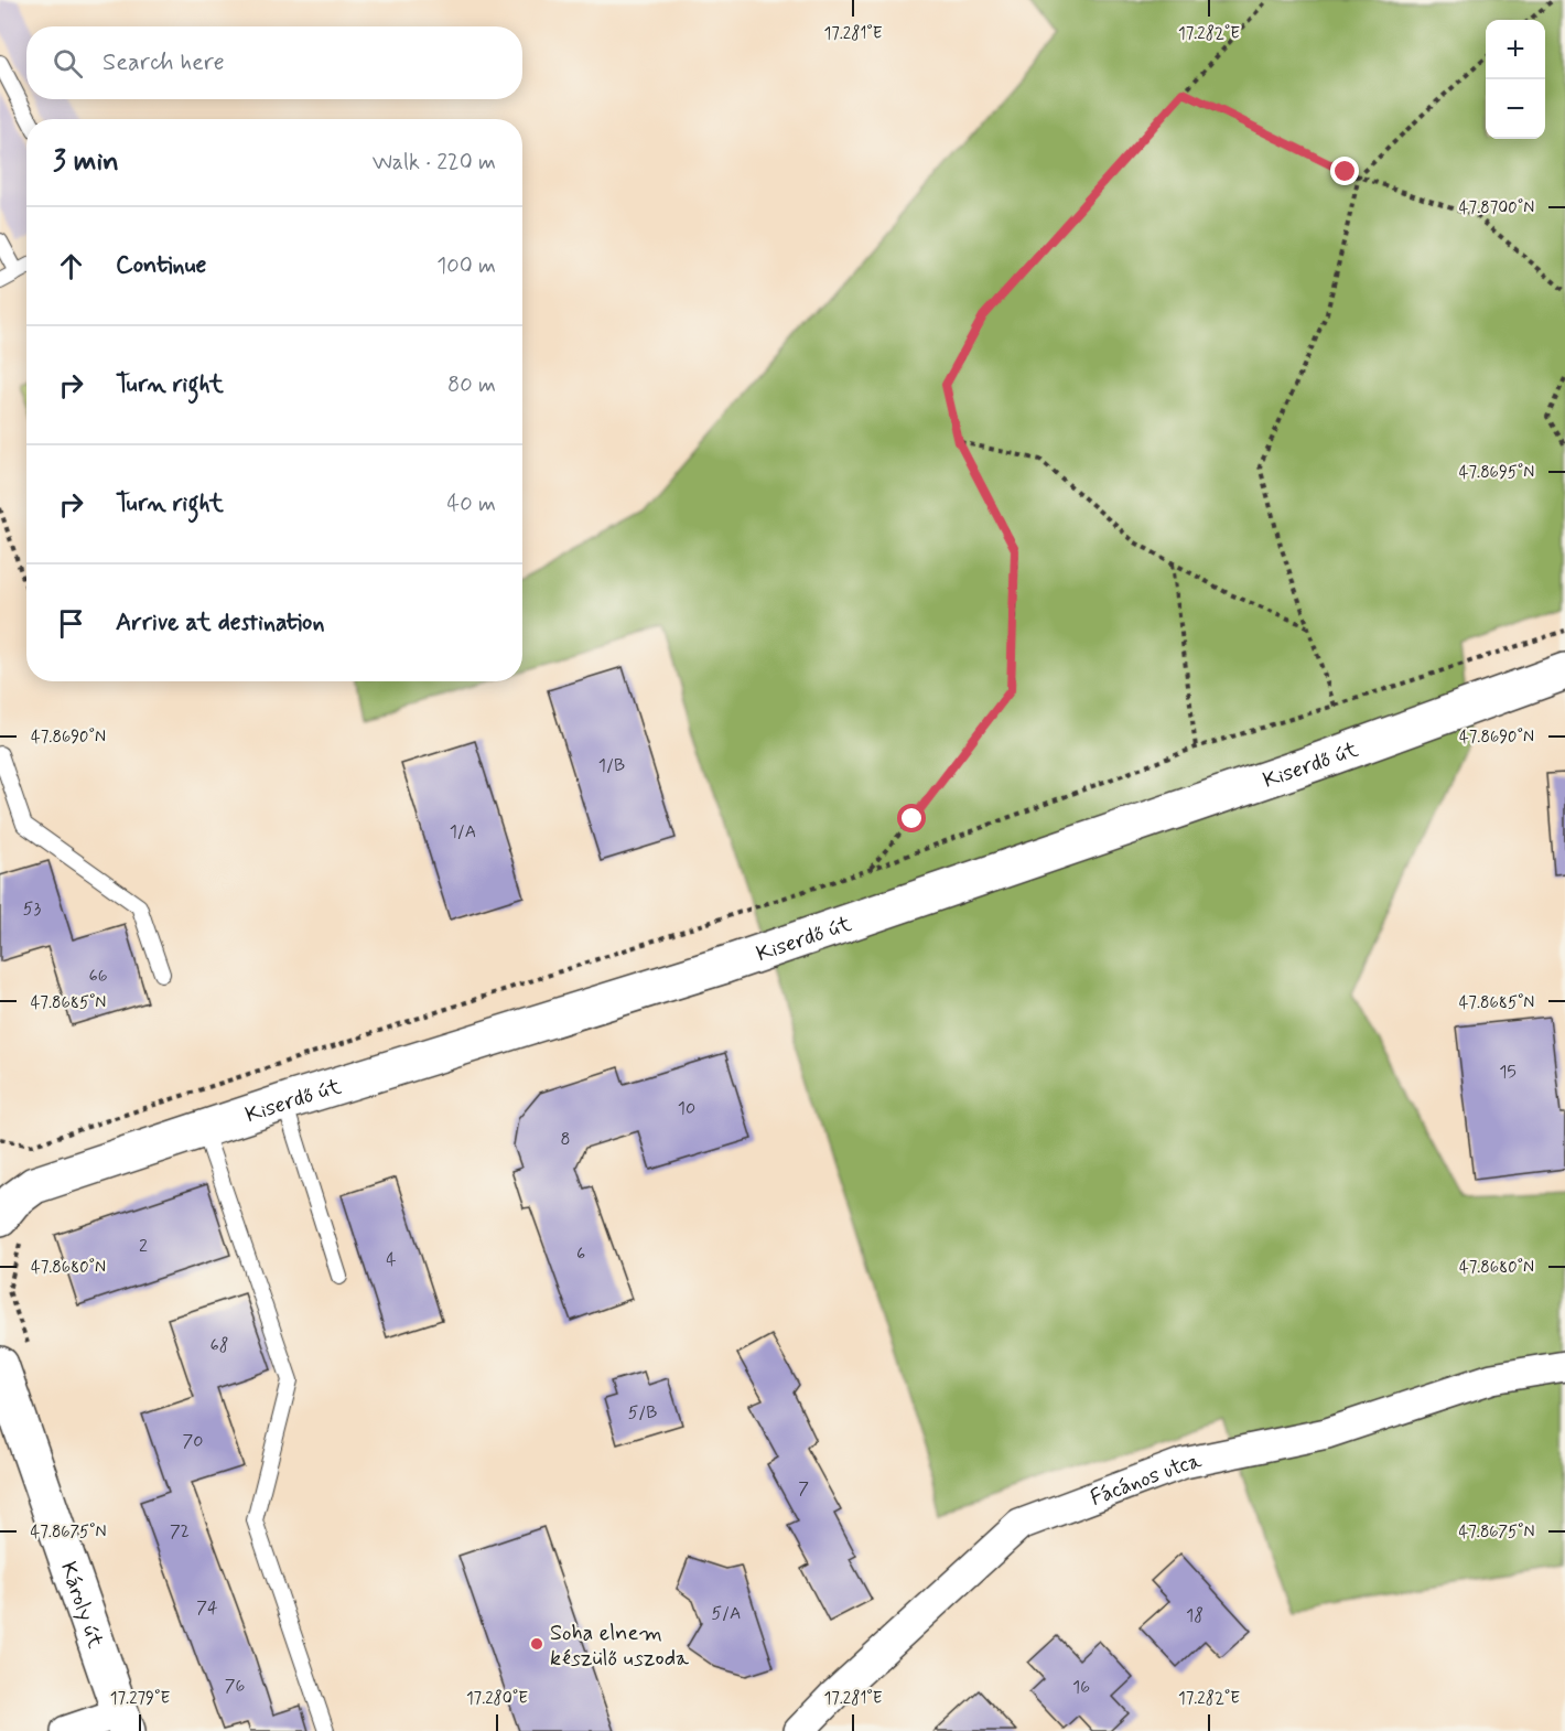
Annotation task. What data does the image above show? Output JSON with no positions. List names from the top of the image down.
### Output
{
  "streets": {
    "street": ["Kiserdő út", "Fácános utca", "Károly út"]
  },
  "places": ["Soha elnem készülő uszoda"],
  "house_numbers": [
    "1/B",
    "1/A",
    "53",
    "66",
    "15",
    "10",
    "8",
    "2",
    "6",
    "4",
    "68",
    "5/B",
    "70",
    "7",
    "72",
    "74",
    "5/A",
    "18",
    "76",
    "16"
  ],
  "page": {
    "map_buttons": ["+", "−"],
    "search": "Search here",
    "heading": ["3 min", "Walk · 220 m"],
    "list": [
      ["Continue", "100 m"],
      ["Turn right", "80 m"],
      ["Turn right", "40 m"],
      "Arrive at destination"
    ]
  },
  "coordinates": [
    "17.281°E",
    "17.282°E",
    "47.8700°N",
    "47.8695°N",
    "47.8690°N",
    "47.8685°N",
    "47.8680°N",
    "47.8675°N",
    "17.279°E",
    "17.280°E"
  ]
}
